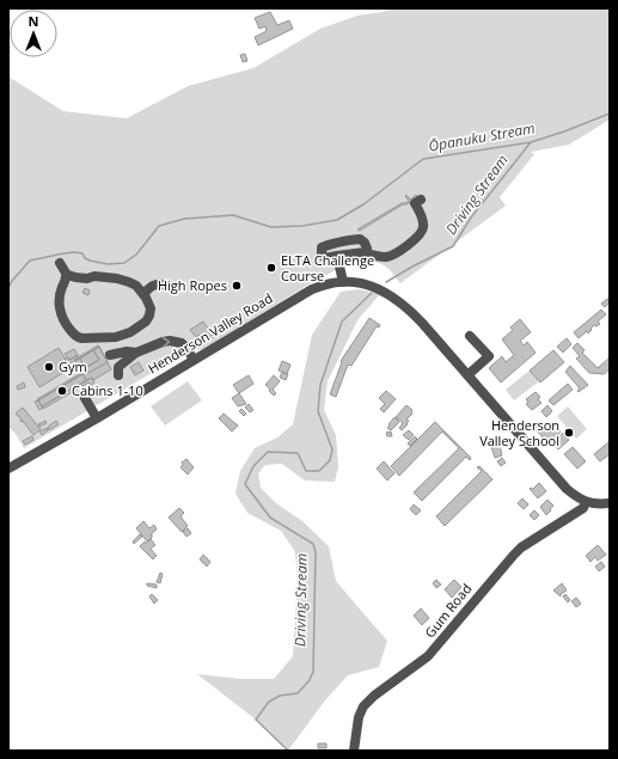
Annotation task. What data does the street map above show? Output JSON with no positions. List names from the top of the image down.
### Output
{
  "streets": {
    "street": ["Henderson Valley Road", "Gum Road"]
  },
  "crossings": [
    ["Henderson Valley Road", "Gum Road"]
  ],
  "water": ["Ōpanuku Stream", "Driving Stream"],
  "places": [
    "ELTA Challenge Course",
    "High Ropes",
    "Gym",
    "Cabins 1-10",
    "Henderson Valley School"
  ],
  "north": "top"
}
